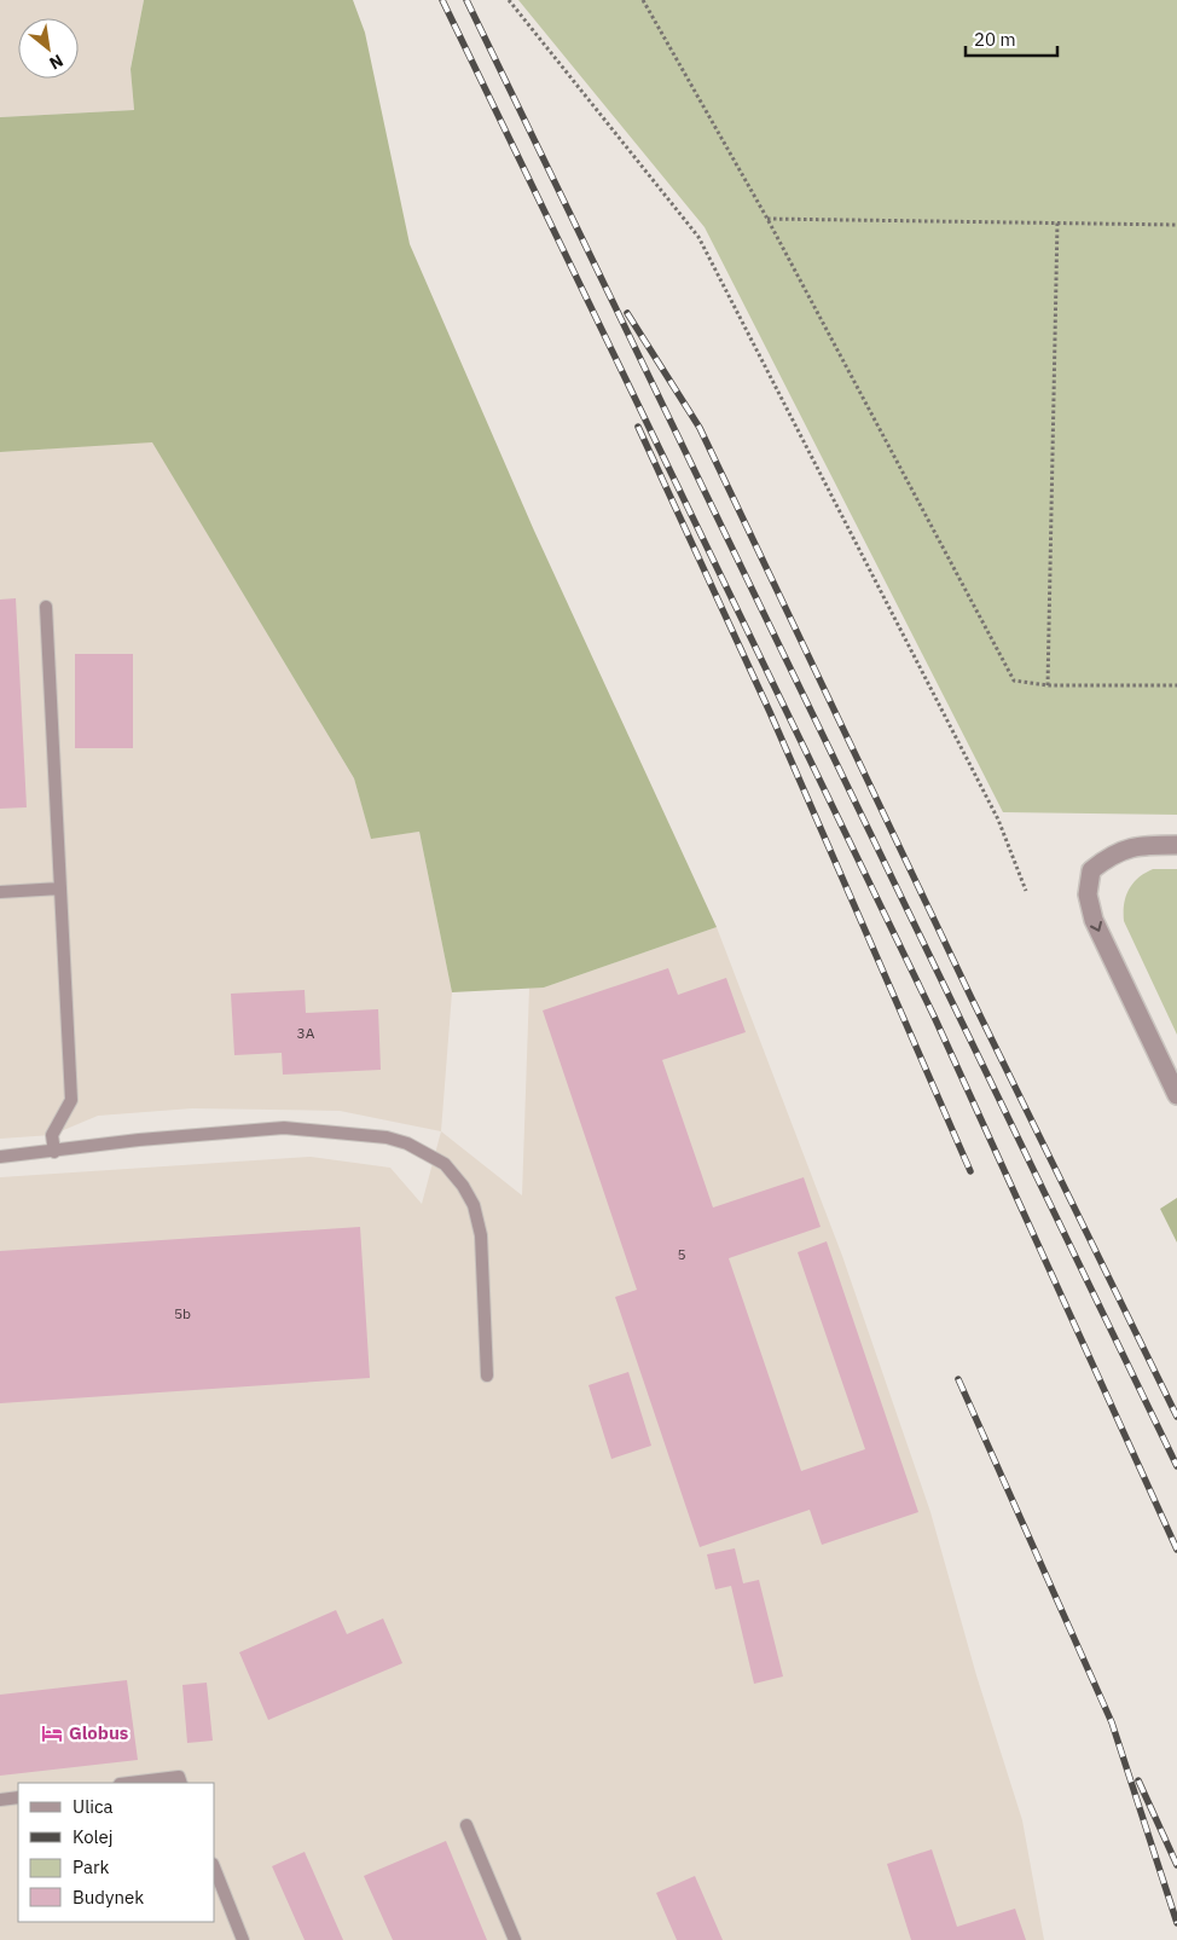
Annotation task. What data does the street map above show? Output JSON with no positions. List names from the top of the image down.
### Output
{
  "places": {
    "hotel": ["Globus"]
  },
  "house_numbers": ["3A", "5", "5b"],
  "legend": [
    "Ulica",
    "Kolej",
    "Park",
    "Budynek"
  ],
  "scale_bar": "20 m",
  "north": "bottom right"
}
